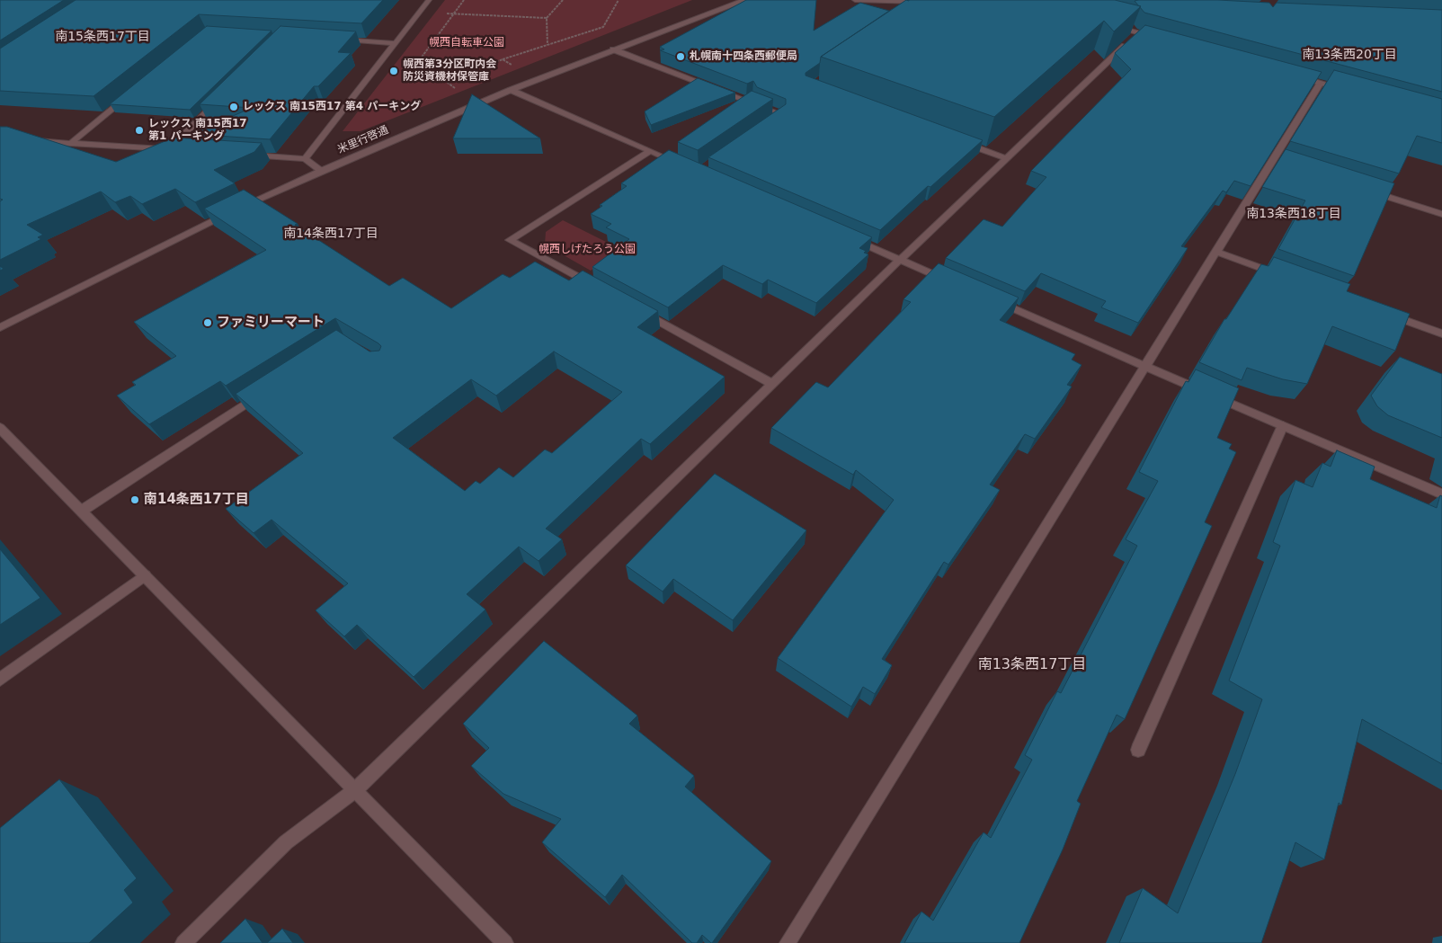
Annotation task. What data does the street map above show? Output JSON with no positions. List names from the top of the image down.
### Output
{
  "streets": {
    "street": ["米里行啓通"]
  },
  "districts": [
    "南15条西17丁目",
    "南13条西20丁目",
    "南13条西18丁目",
    "南14条西17丁目",
    "南13条西17丁目"
  ],
  "parks": ["幌西自転車公園", "幌西しげたろう公園"],
  "places": [
    "札幌南十四条西郵便局",
    "幌西第3分区町内会 防災資機材保管庫",
    "レックス 南15西17 第4 パーキング",
    "レックス 南15西17 第1 パーキング",
    "ファミリーマート",
    "南14条西17丁目"
  ]
}
